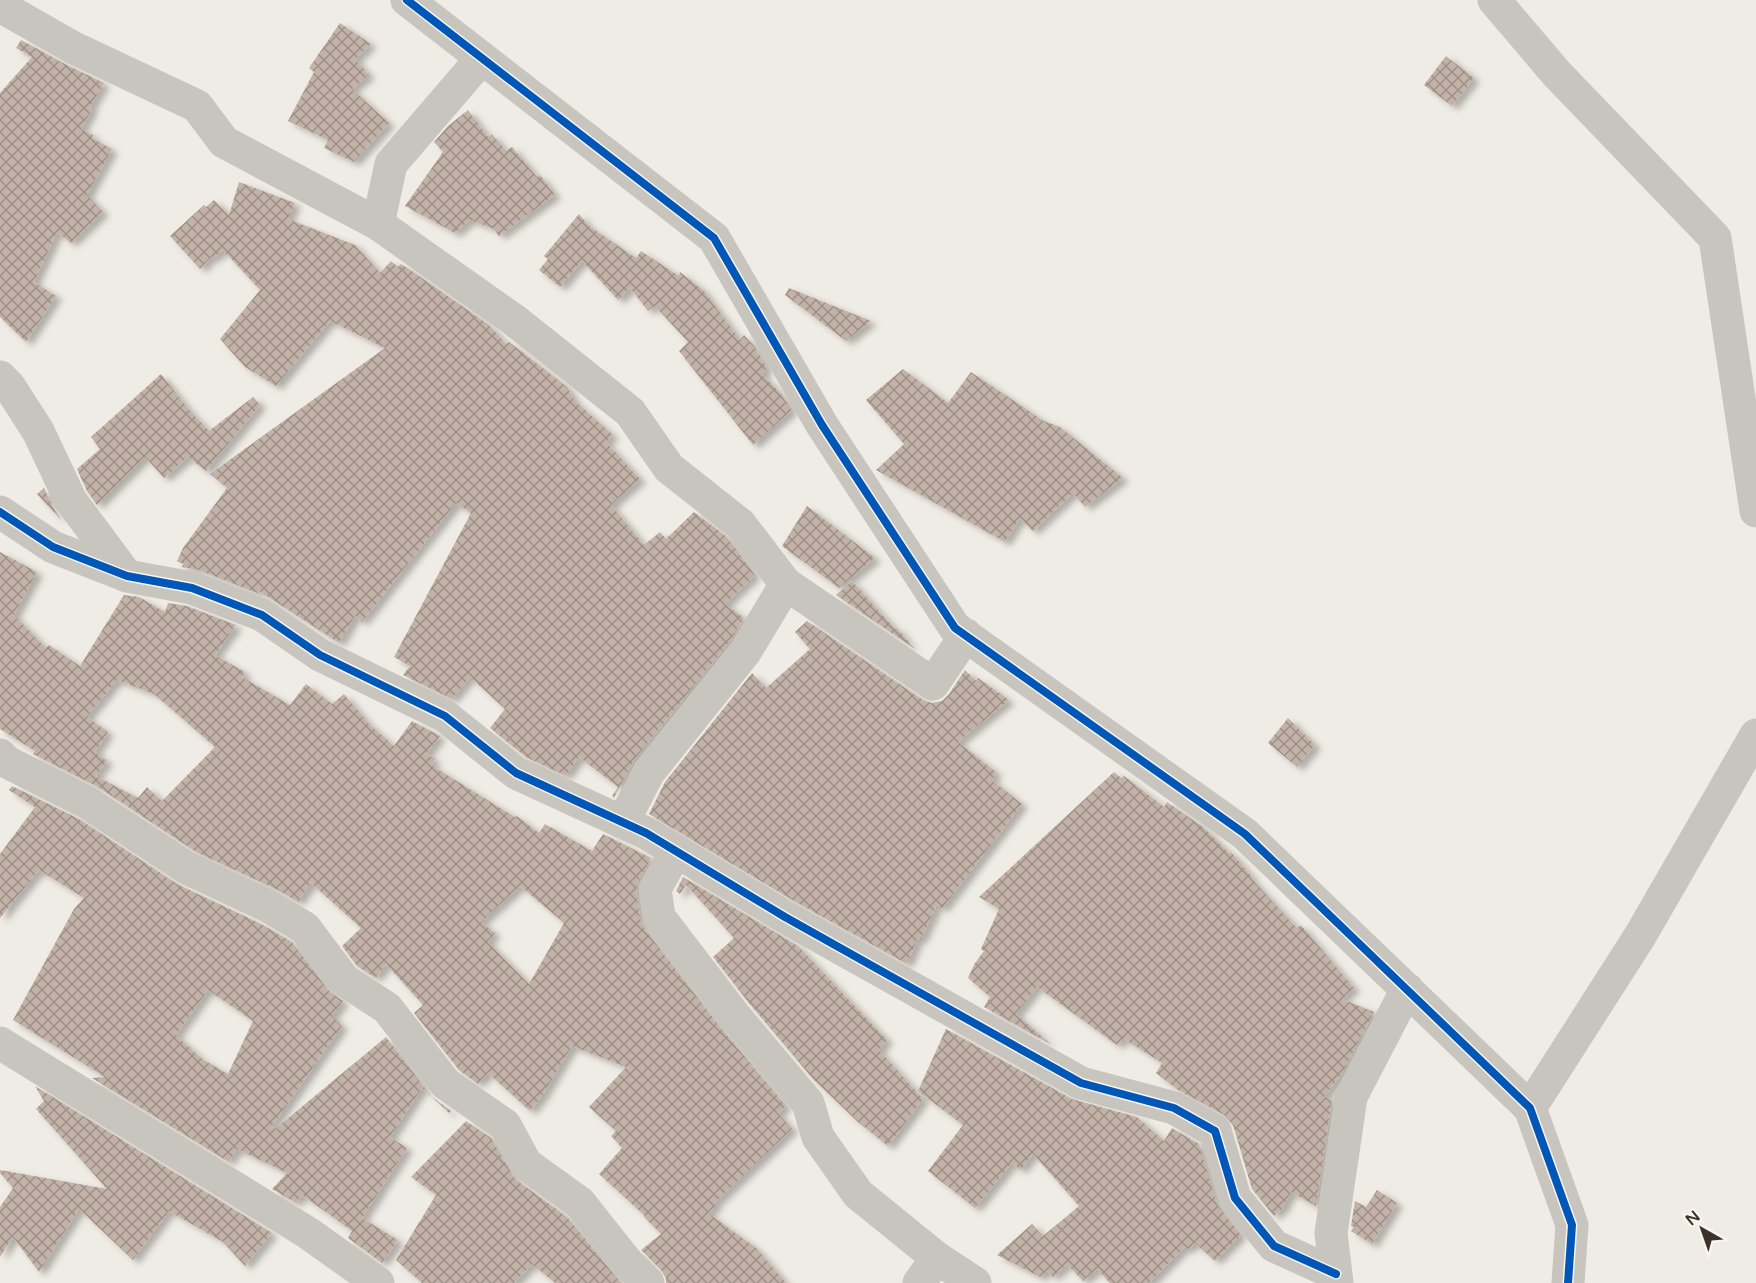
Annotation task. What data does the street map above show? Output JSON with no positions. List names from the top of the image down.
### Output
{
  "north": "top left"
}
